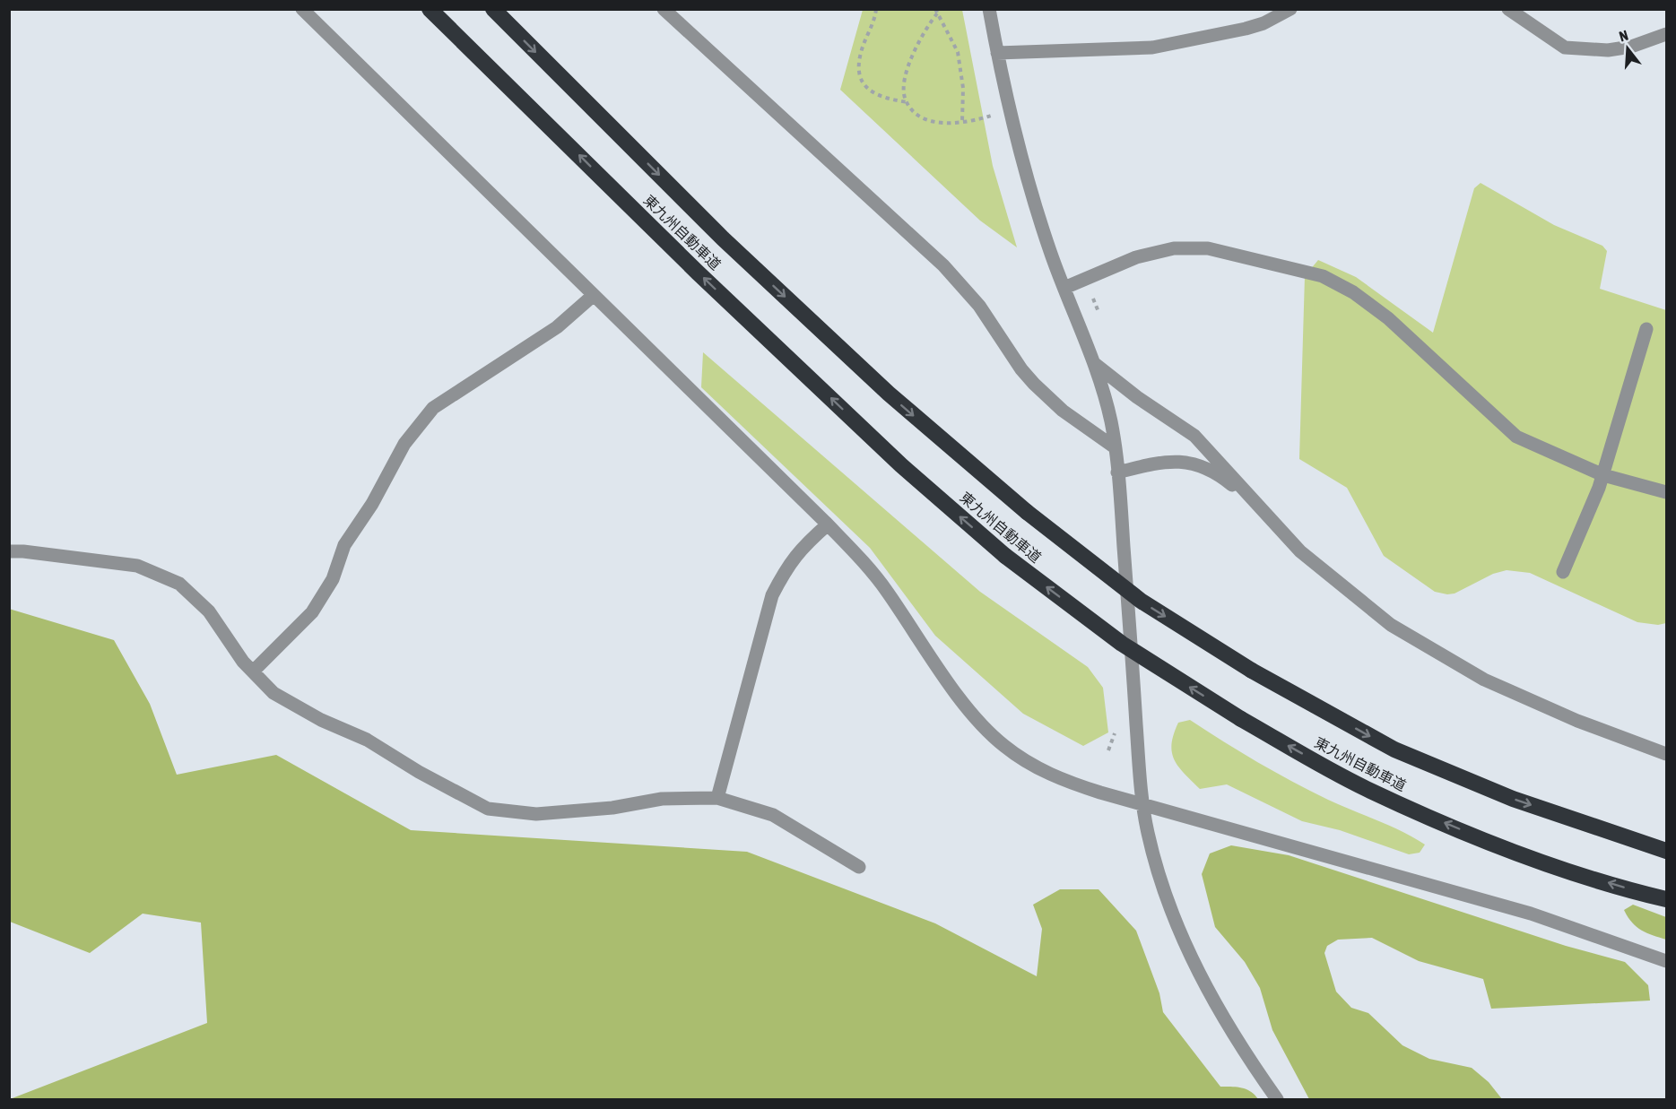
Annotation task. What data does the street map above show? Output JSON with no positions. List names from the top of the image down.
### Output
{
  "streets": {
    "highway": ["東九州自動車道"]
  },
  "north": "top"
}
